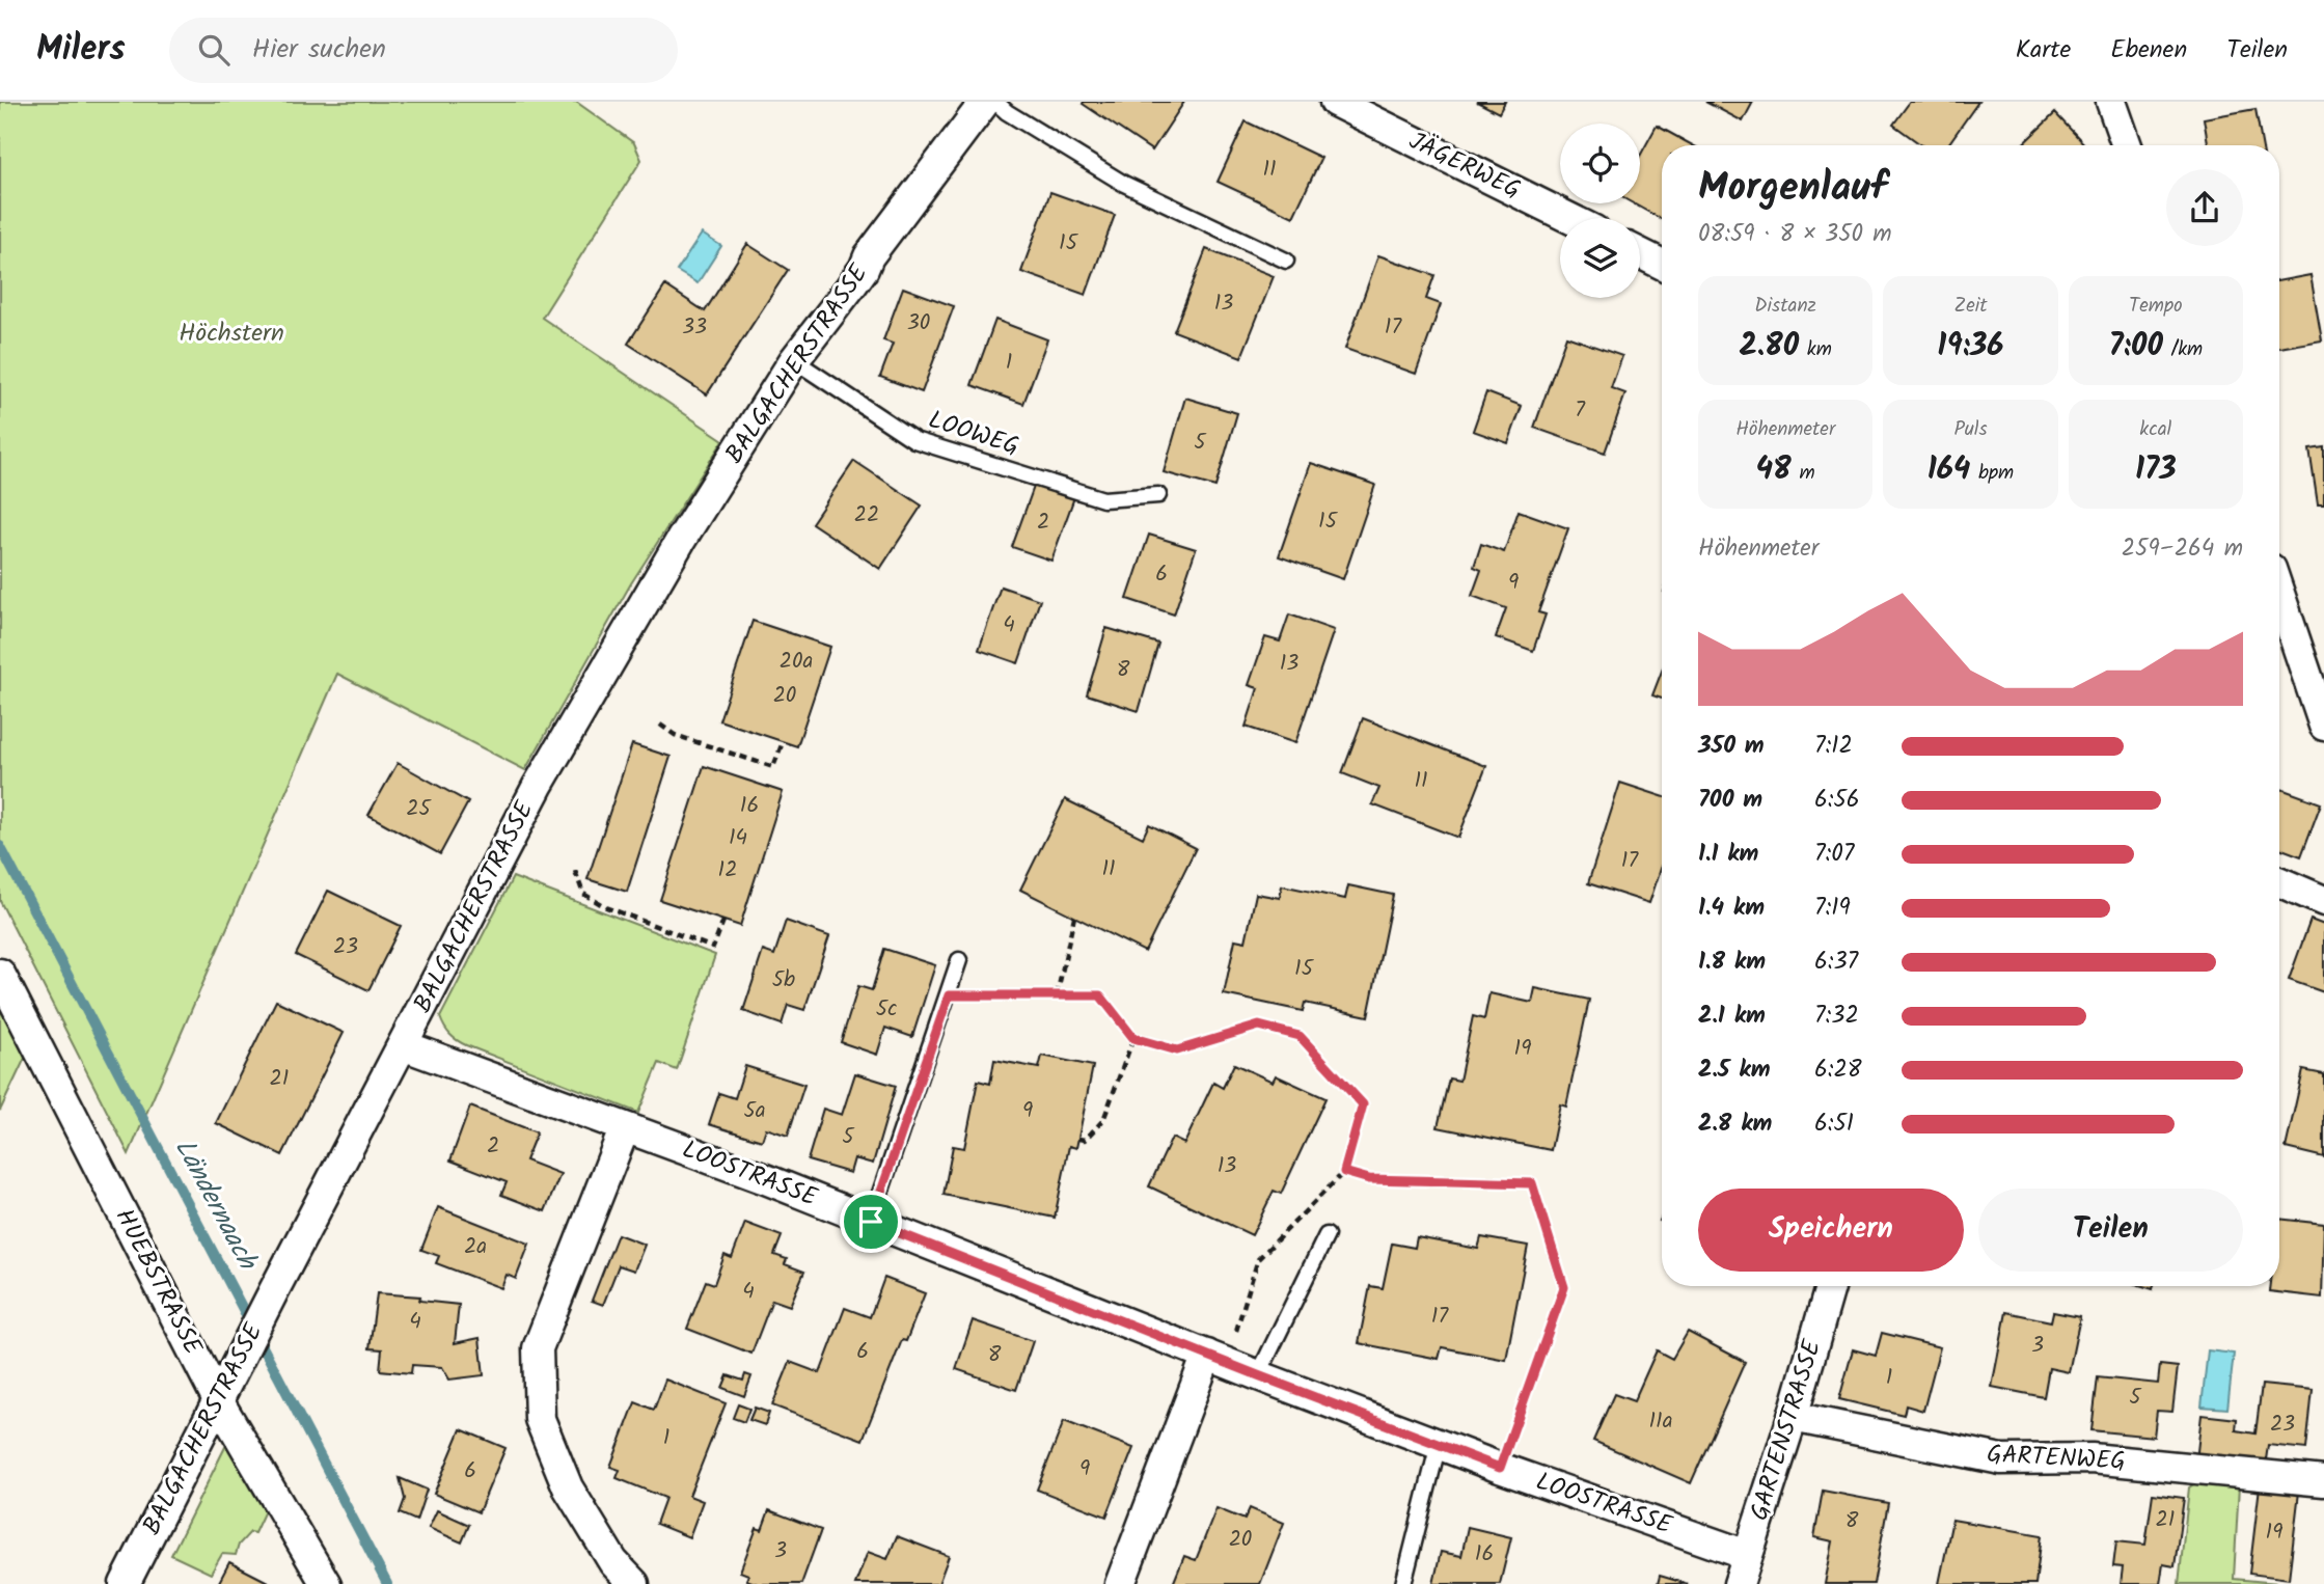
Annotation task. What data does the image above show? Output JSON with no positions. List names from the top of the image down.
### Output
{
  "streets": {
    "street": [
      "JÄGERWEG",
      "BALGACHERSTRASSE",
      "LOOSTRASSE",
      "HUEBSTRASSE",
      "GARTENSTRASSE",
      "GARTENWEG"
    ],
    "lane": ["LOOWEG"]
  },
  "crossings": [
    ["BALGACHERSTRASSE", "LOOWEG"],
    ["BALGACHERSTRASSE", "LOOSTRASSE"],
    ["BALGACHERSTRASSE", "HUEBSTRASSE"],
    ["LOOSTRASSE", "GARTENSTRASSE"],
    ["GARTENSTRASSE", "GARTENWEG"]
  ],
  "water": ["Ländernaach"],
  "parks": ["Höchstern"],
  "house_numbers": [
    "11",
    "15",
    "13",
    "30",
    "33",
    "17",
    "1",
    "7",
    "5",
    "22",
    "15",
    "2",
    "6",
    "9",
    "4",
    "20a",
    "13",
    "8",
    "20",
    "11",
    "16",
    "25",
    "14",
    "17",
    "11",
    "12",
    "23",
    "15",
    "5b",
    "5c",
    "19",
    "21",
    "5a",
    "9",
    "5",
    "2",
    "13",
    "2a",
    "4",
    "17",
    "4",
    "3",
    "6",
    "8",
    "1",
    "5",
    "11a",
    "23",
    "1",
    "9",
    "6",
    "21",
    "8",
    "19",
    "20",
    "3",
    "16"
  ],
  "page": {
    "header": "Milers",
    "search": "Hier suchen",
    "nav": ["Karte", "Ebenen", "Teilen"],
    "heading": ["Morgenlauf", "08:59 · 8 × 350 m"],
    "stats": [
      ["Distanz", "2.80 km"],
      ["Zeit", "19:36"],
      ["Tempo", "7:00 /km"],
      ["Höhenmeter", "48 m"],
      ["Puls", "164 bpm"],
      ["kcal", "173"]
    ],
    "chart": ["Höhenmeter", "259–264 m"],
    "list": [
      {
        "name": "350 m",
        "note": "7:12"
      },
      {
        "name": "700 m",
        "note": "6:56"
      },
      {
        "name": "1.1 km",
        "note": "7:07"
      },
      {
        "name": "1.4 km",
        "note": "7:19"
      },
      {
        "name": "1.8 km",
        "note": "6:37"
      },
      {
        "name": "2.1 km",
        "note": "7:32"
      },
      {
        "name": "2.5 km",
        "note": "6:28"
      },
      {
        "name": "2.8 km",
        "note": "6:51"
      }
    ],
    "buttons": ["Speichern", "Teilen"]
  }
}
